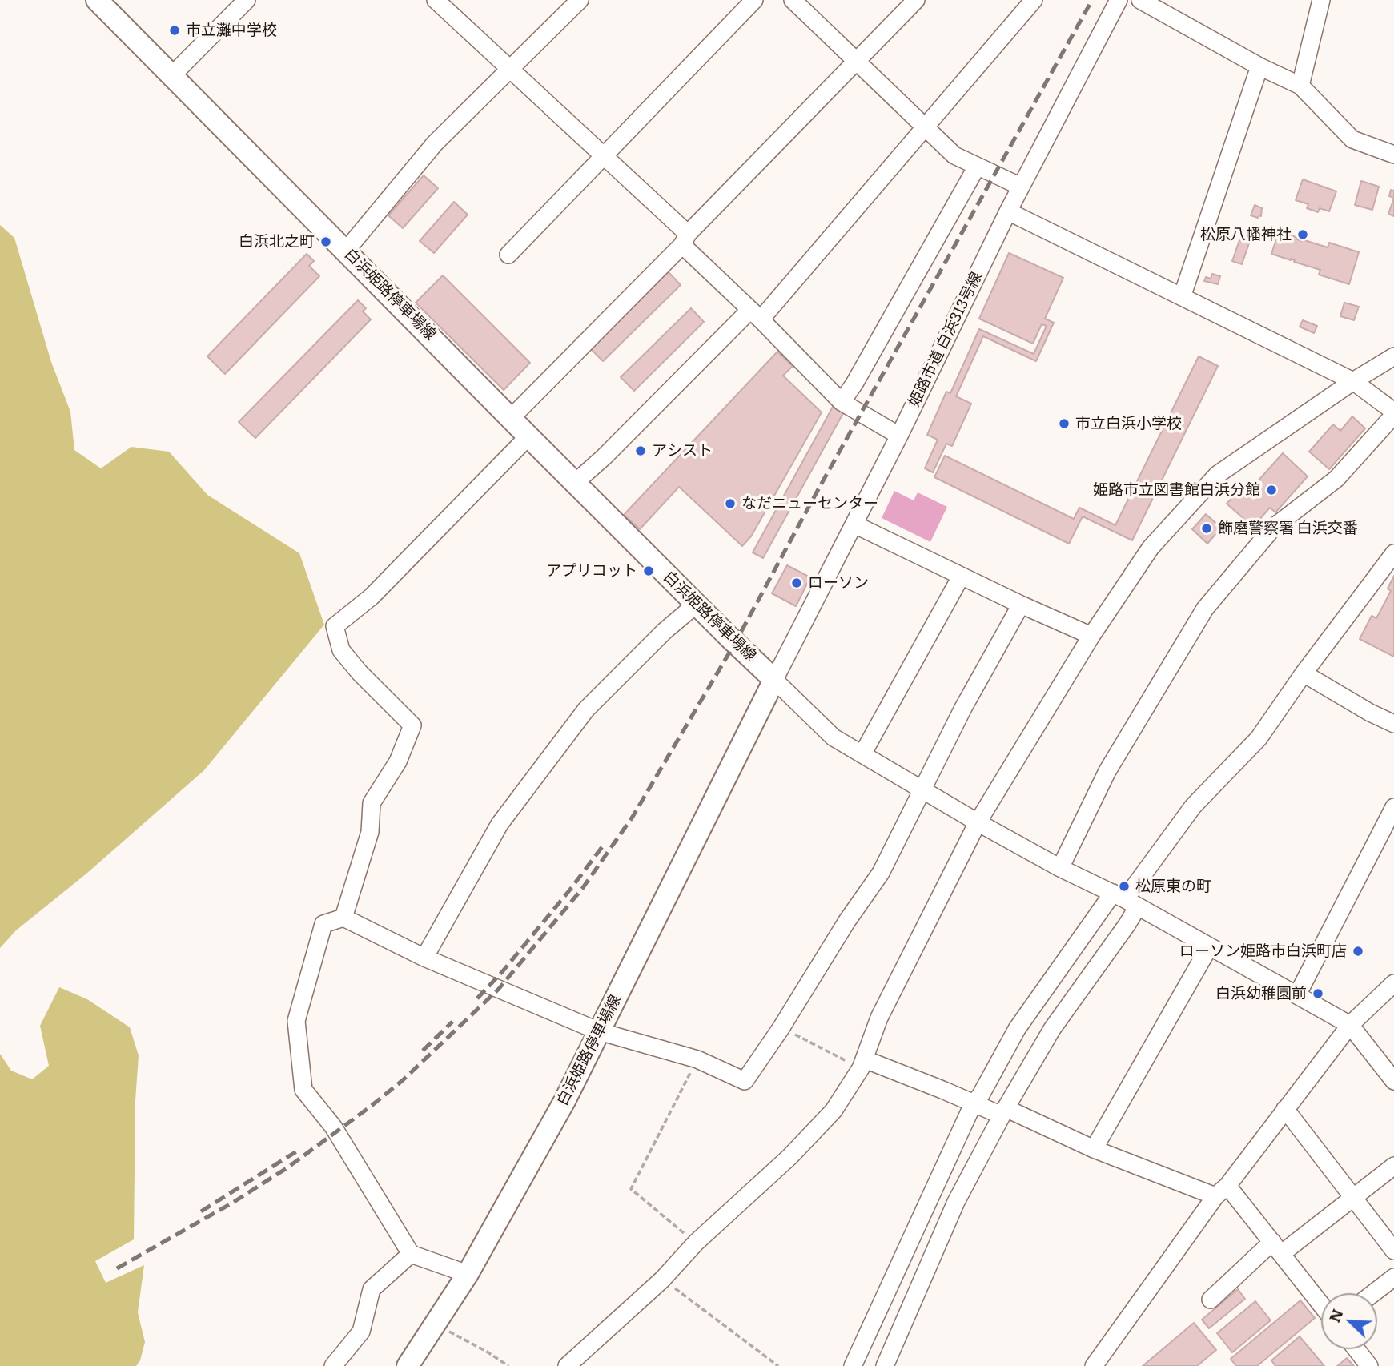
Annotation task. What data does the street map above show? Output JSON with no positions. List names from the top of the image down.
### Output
{
  "streets": {
    "main road": ["白浜姫路停車場線"],
    "street": ["姫路市道 白浜313号線"]
  },
  "crossings": [
    ["白浜姫路停車場線", "姫路市道 白浜313号線"]
  ],
  "places": [
    "市立灘中学校",
    "松原八幡神社",
    "白浜北之町",
    "市立白浜小学校",
    "アシスト",
    "姫路市立図書館白浜分館",
    "なだニューセンター",
    "飾磨警察署 白浜交番",
    "アプリコット",
    "ローソン",
    "松原東の町",
    "ローソン姫路市白浜町店",
    "白浜幼稚園前"
  ],
  "north": "top left"
}
